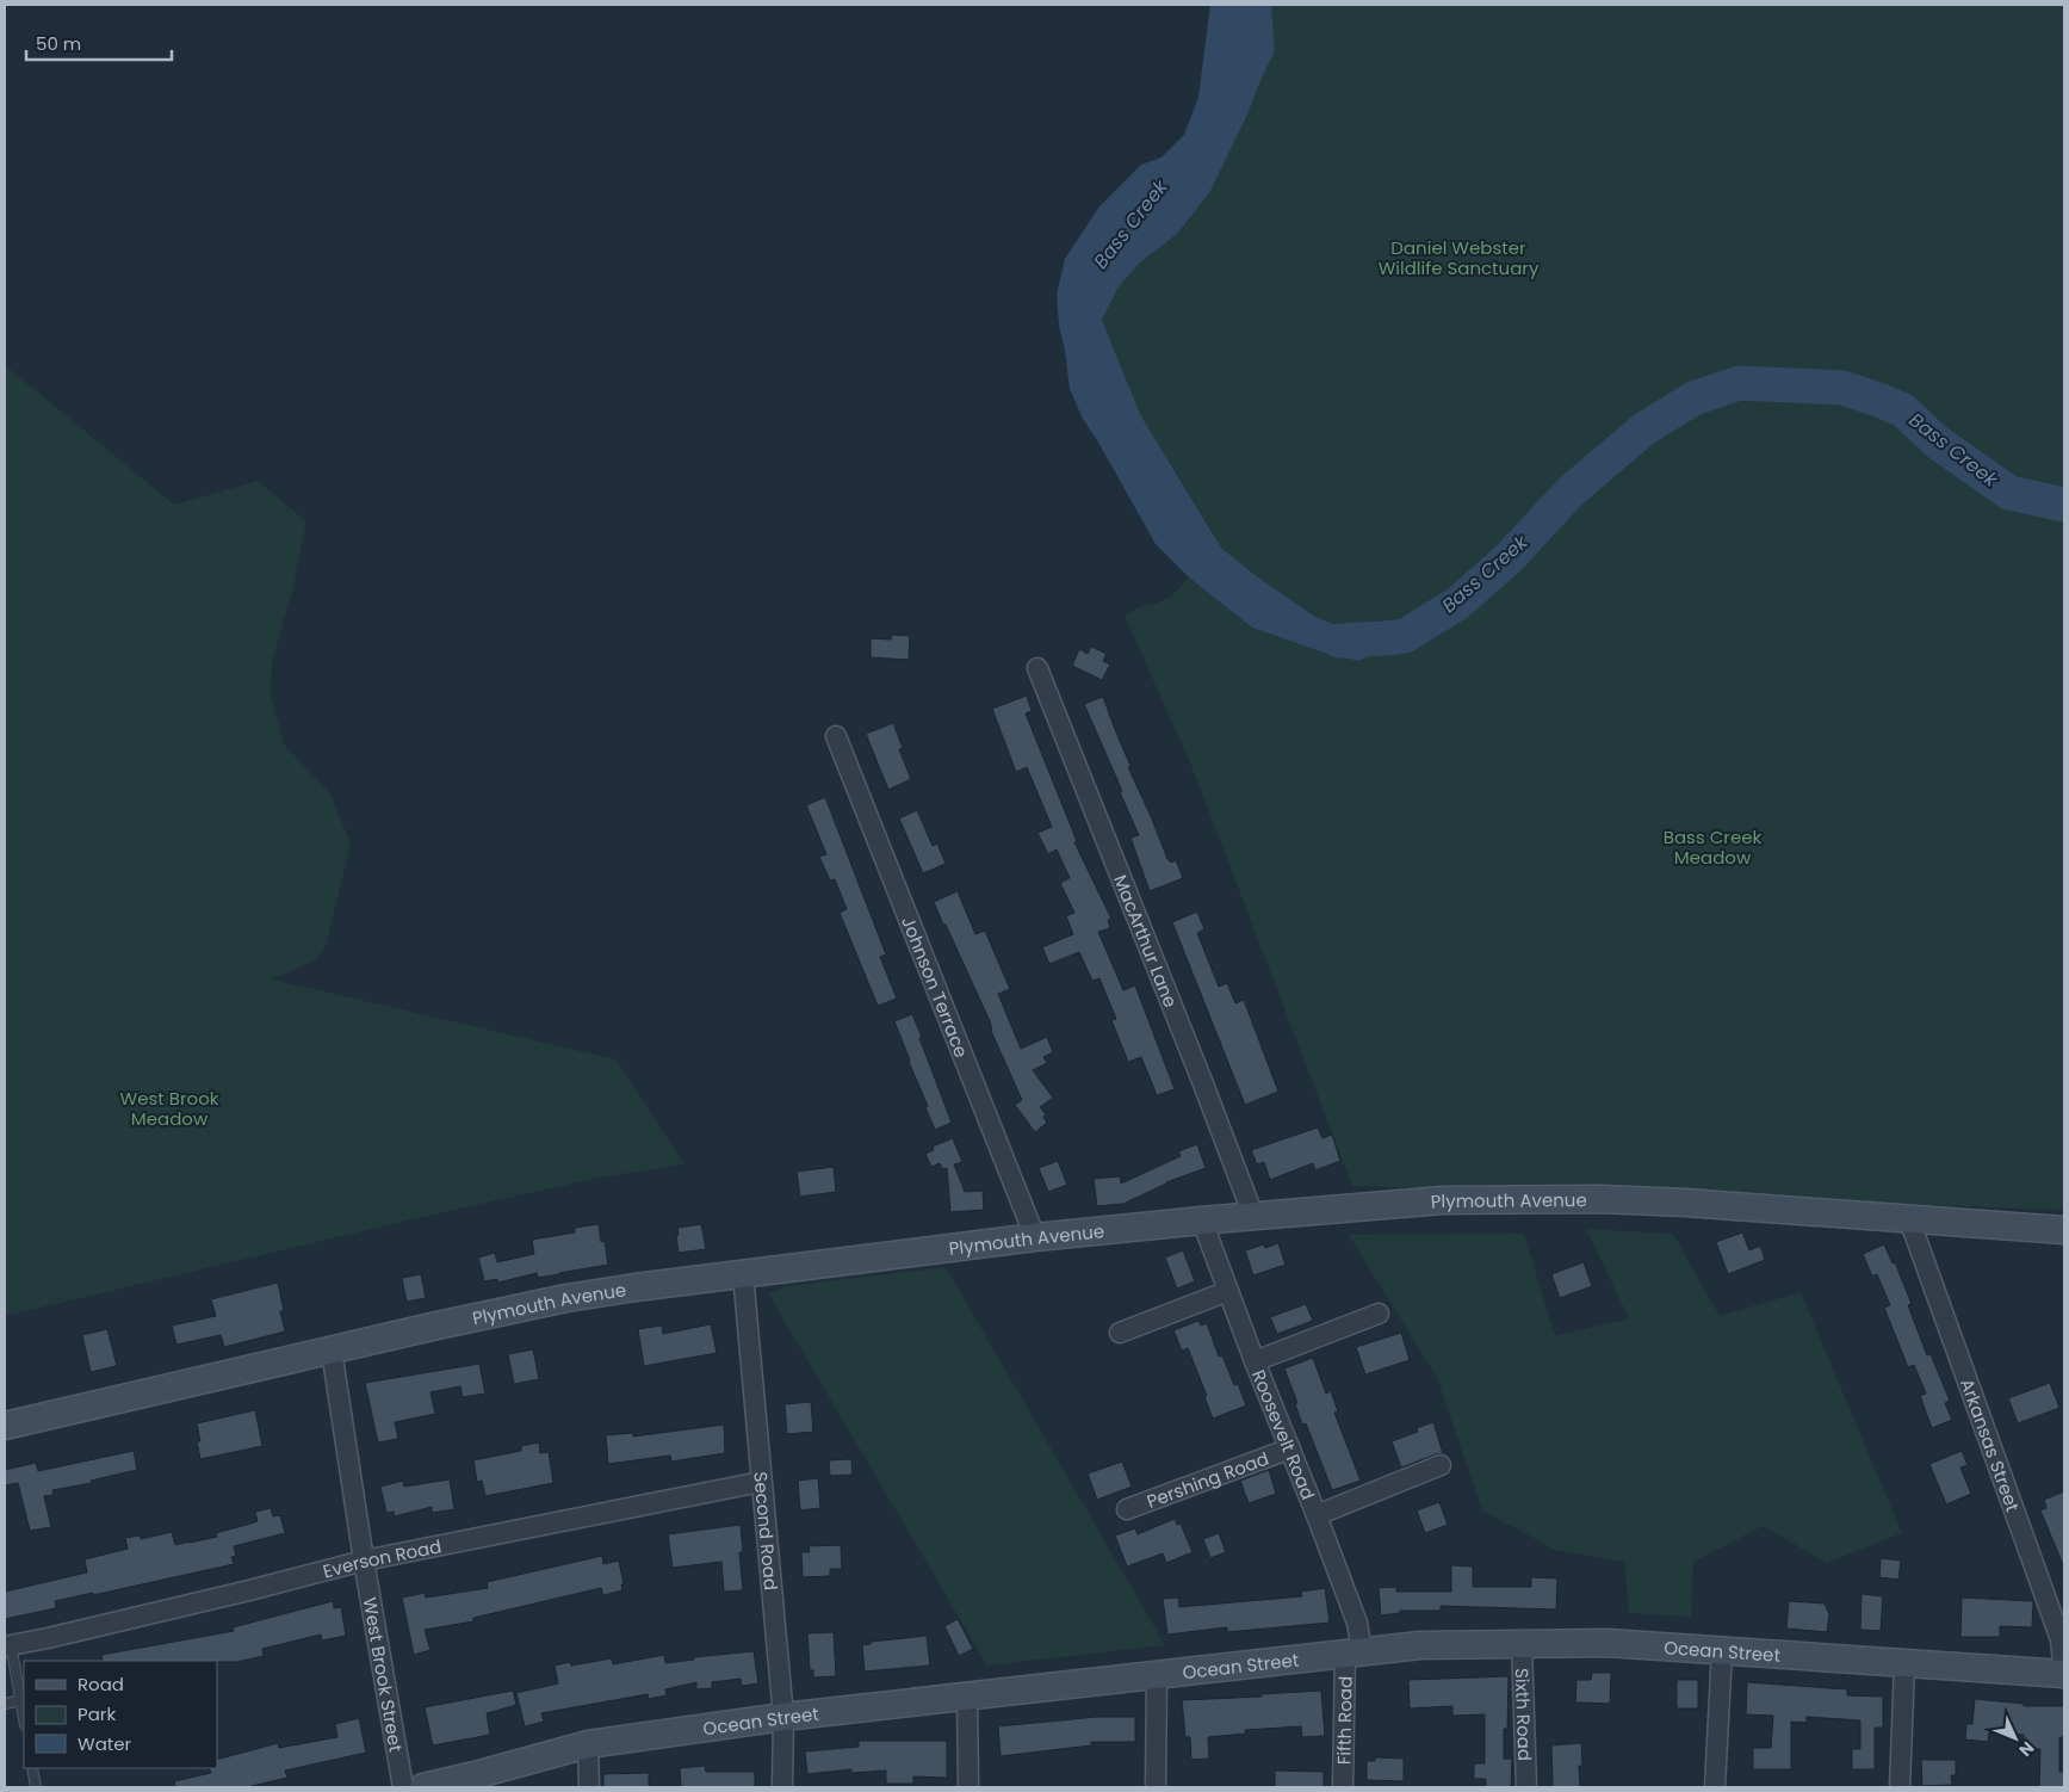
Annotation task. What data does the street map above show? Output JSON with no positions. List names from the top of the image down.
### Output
{
  "streets": {
    "street": [
      "MacArthur Lane",
      "Johnson Terrace",
      "Plymouth Avenue",
      "Roosevelt Road",
      "Arkansas Street",
      "Pershing Road",
      "Second Road",
      "Everson Road",
      "Ocean Street",
      "West Brook Street",
      "Sixth Road",
      "Fifth Road"
    ]
  },
  "crossings": [
    ["MacArthur Lane", "Plymouth Avenue"],
    ["Johnson Terrace", "Plymouth Avenue"],
    ["Plymouth Avenue", "Roosevelt Road"],
    ["Plymouth Avenue", "Arkansas Street"],
    ["Plymouth Avenue", "Second Road"],
    ["Plymouth Avenue", "West Brook Street"],
    ["Roosevelt Road", "Pershing Road"],
    ["Roosevelt Road", "Ocean Street"],
    ["Roosevelt Road", "Fifth Road"],
    ["Arkansas Street", "Ocean Street"],
    ["Second Road", "Everson Road"],
    ["Second Road", "Ocean Street"],
    ["Everson Road", "West Brook Street"],
    ["Ocean Street", "Sixth Road"],
    ["Ocean Street", "Fifth Road"]
  ],
  "water": ["Bass Creek"],
  "parks": ["Daniel Webster Wildlife Sanctuary", "Bass Creek Meadow", "West Brook Meadow"],
  "legend": ["Road", "Park", "Water"],
  "scale_bar": "50 m",
  "north": "bottom right"
}
